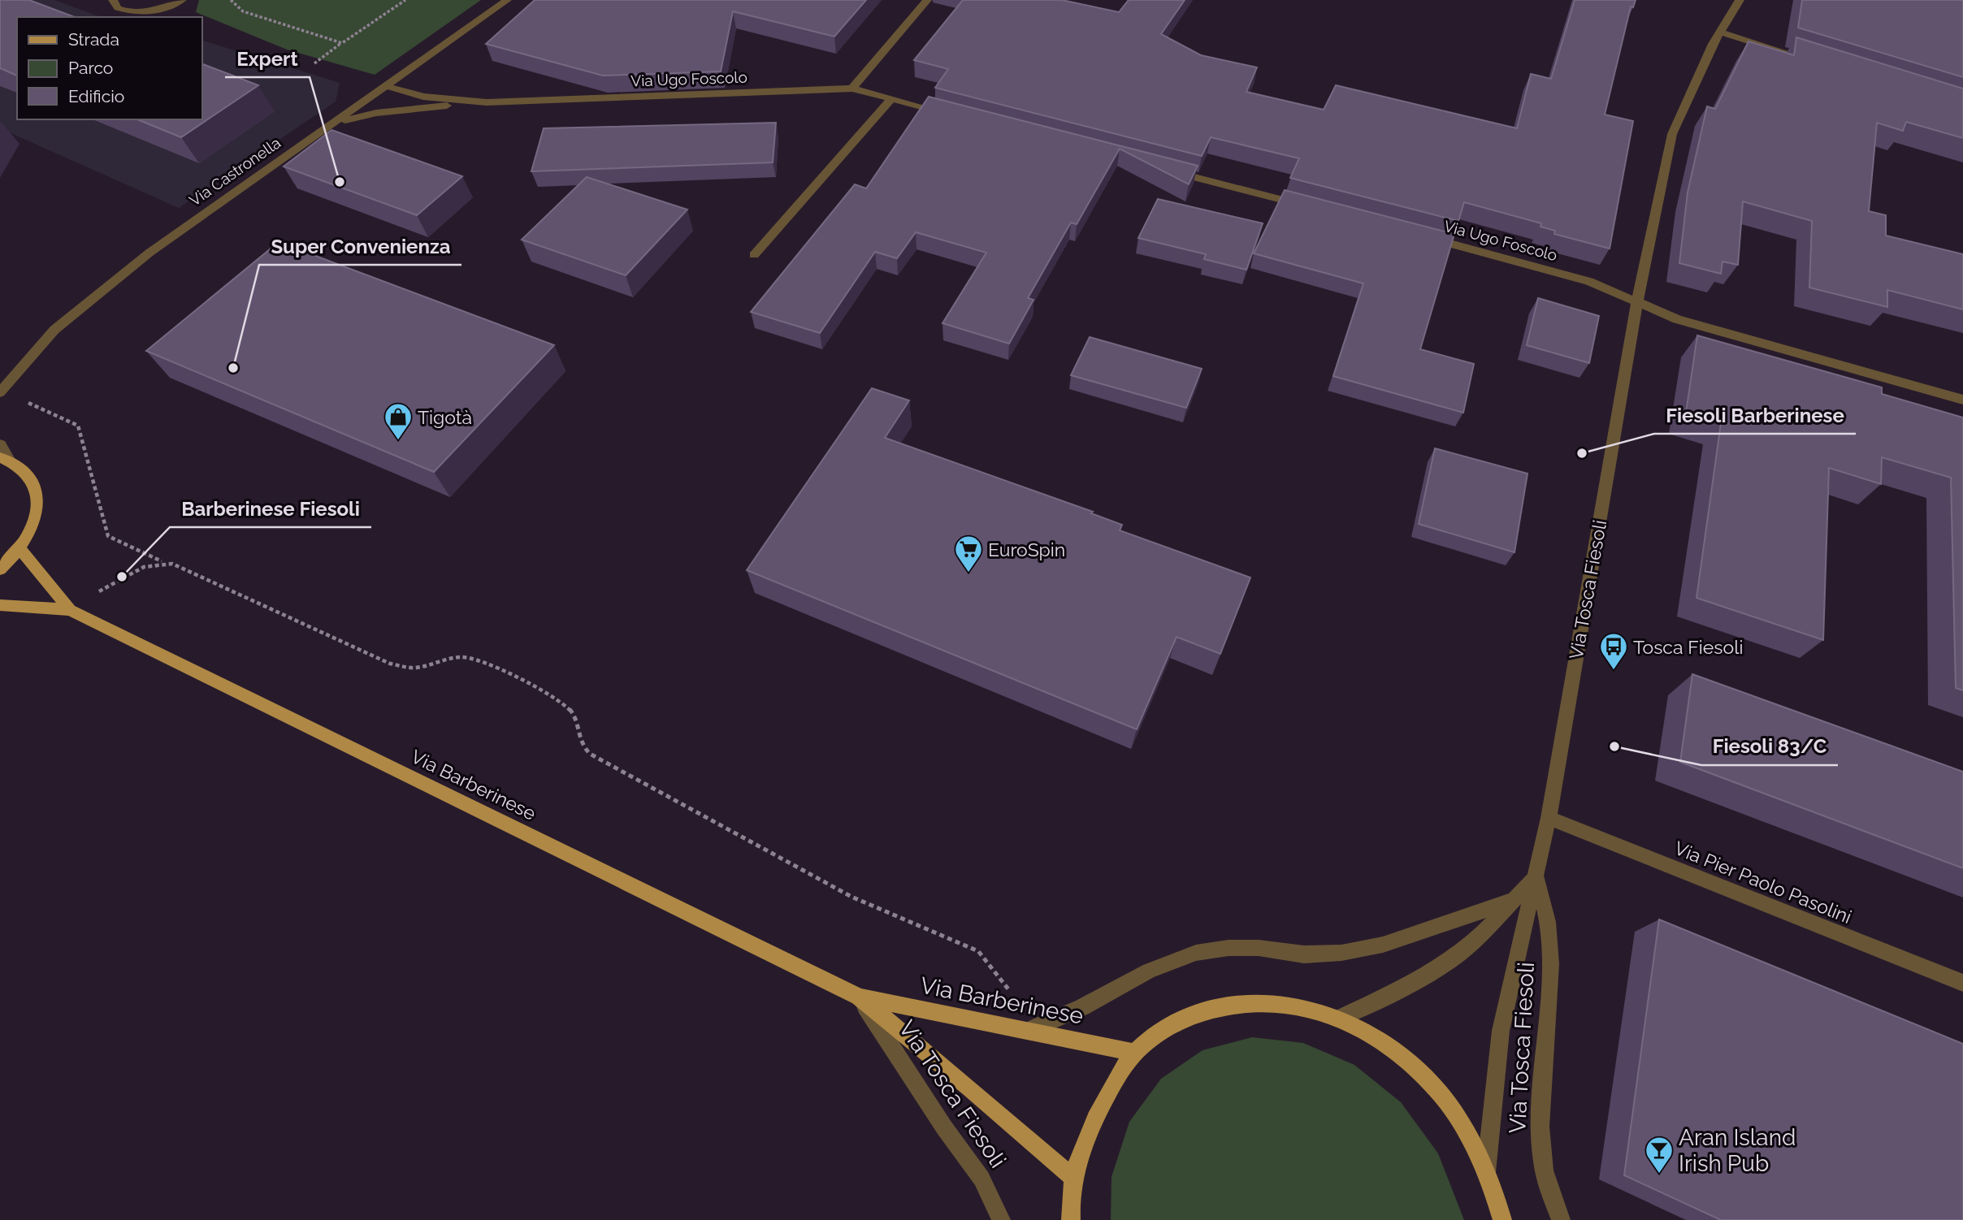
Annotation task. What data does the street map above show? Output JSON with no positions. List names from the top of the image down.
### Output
{
  "streets": {
    "main road": ["Via Barberinese"],
    "street": [
      "Via Ugo Foscolo",
      "Via Castronella",
      "Via Tosca Fiesoli",
      "Via Pier Paolo Pasolini"
    ]
  },
  "crossings": [
    ["Via Ugo Foscolo", "Via Castronella"],
    ["Via Ugo Foscolo", "Via Tosca Fiesoli"],
    ["Via Tosca Fiesoli", "Via Barberinese"],
    ["Via Tosca Fiesoli", "Via Pier Paolo Pasolini"]
  ],
  "places": {
    "other": [
      "Expert",
      "Super Convenienza",
      "Fiesoli Barberinese",
      "Barberinese Fiesoli",
      "Fiesoli 83/C"
    ],
    "shop": ["Tigotà"],
    "supermarket": ["EuroSpin"],
    "bus stop": ["Tosca Fiesoli"],
    "bar": ["Aran Island Irish Pub"]
  },
  "legend": ["Strada", "Parco", "Edificio"]
}
